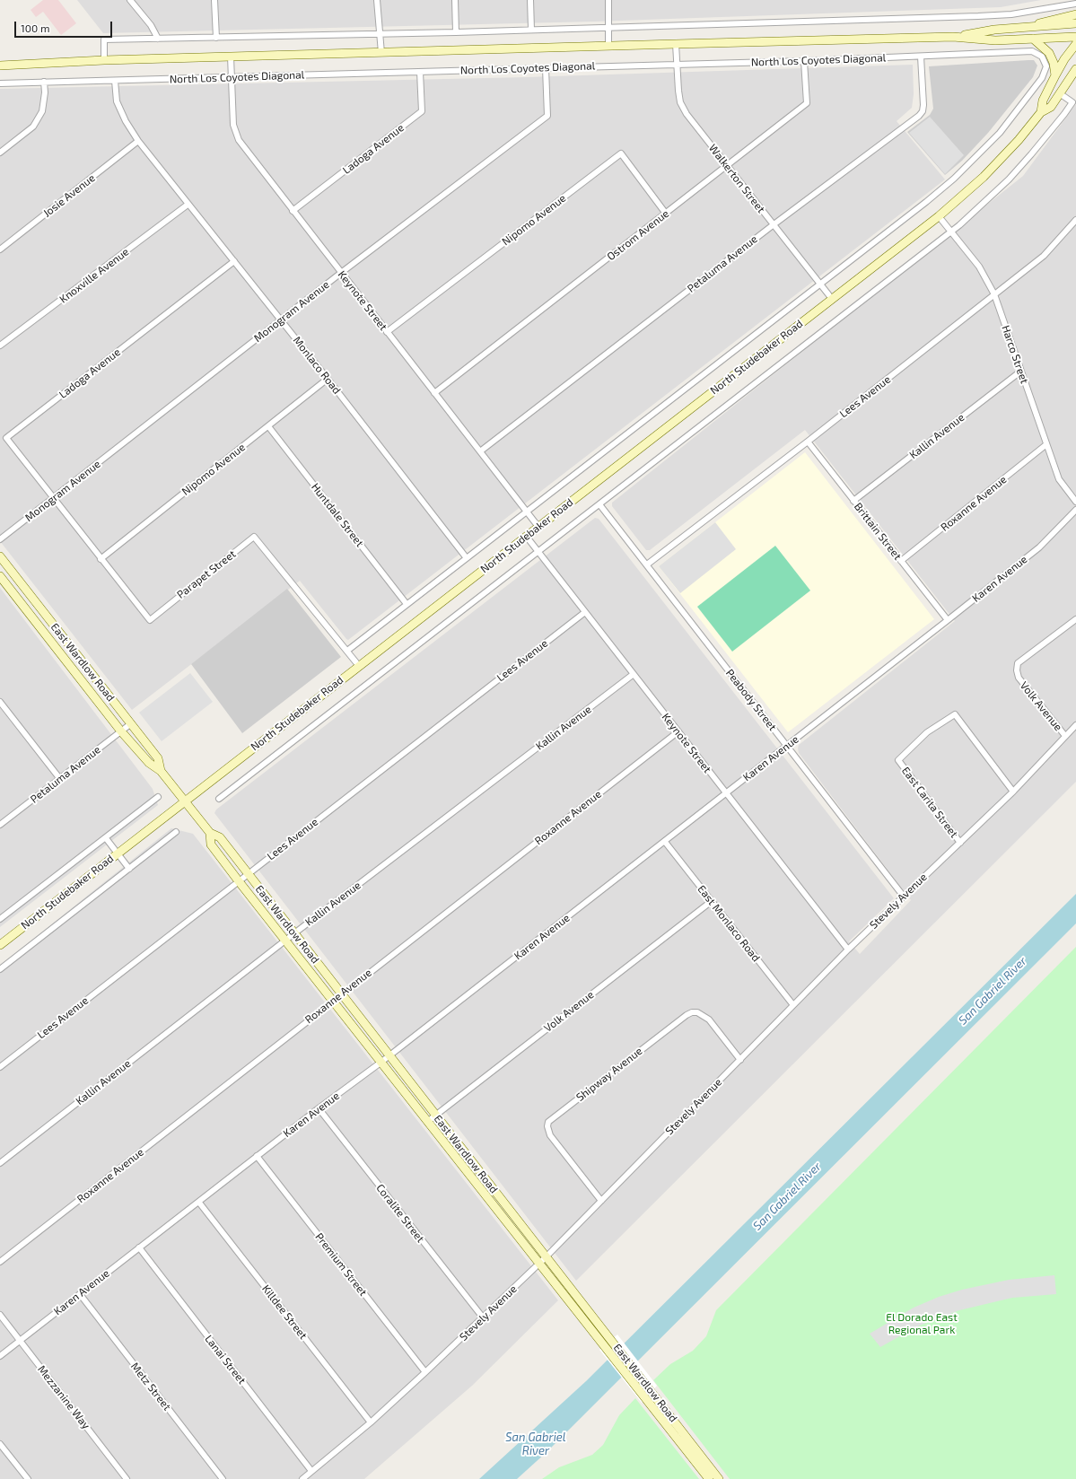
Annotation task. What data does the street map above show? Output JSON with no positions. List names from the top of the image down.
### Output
{
  "streets": {
    "main road": ["North Los Coyotes Diagonal", "North Studebaker Road", "East Wardlow Road"],
    "street": [
      "Ladoga Avenue",
      "Walkerton Street",
      "Josie Avenue",
      "Nipomo Avenue",
      "Ostrom Avenue",
      "Petaluma Avenue",
      "Knoxville Avenue",
      "Keynote Street",
      "Monogram Avenue",
      "Harco Street",
      "Monlaco Road",
      "Lees Avenue",
      "Kallin Avenue",
      "Roxanne Avenue",
      "Huntdale Street",
      "Brittain Street",
      "Parapet Street",
      "Karen Avenue",
      "Peabody Street",
      "Volk Avenue",
      "East Carita Street",
      "Stevely Avenue",
      "East Monlaco Road",
      "Shipway Avenue",
      "Coralite Street",
      "Premium Street",
      "Killdee Street",
      "Lanai Street",
      "Metz Street",
      "Mezzanine Way"
    ]
  },
  "crossings": [
    ["North Los Coyotes Diagonal", "Ladoga Avenue"],
    ["North Los Coyotes Diagonal", "Walkerton Street"],
    ["North Los Coyotes Diagonal", "Ostrom Avenue"],
    ["North Los Coyotes Diagonal", "Petaluma Avenue"],
    ["North Los Coyotes Diagonal", "Keynote Street"],
    ["North Los Coyotes Diagonal", "Monogram Avenue"],
    ["North Los Coyotes Diagonal", "North Studebaker Road"],
    ["North Los Coyotes Diagonal", "Monlaco Road"],
    ["Ladoga Avenue", "Keynote Street"],
    ["Ladoga Avenue", "Monogram Avenue"],
    ["Ladoga Avenue", "Monlaco Road"],
    ["Ladoga Avenue", "Parapet Street"],
    ["Walkerton Street", "Ostrom Avenue"],
    ["Walkerton Street", "Petaluma Avenue"],
    ["Walkerton Street", "North Studebaker Road"],
    ["Josie Avenue", "Monlaco Road"],
    ["Nipomo Avenue", "Ostrom Avenue"],
    ["Nipomo Avenue", "Keynote Street"],
    ["Nipomo Avenue", "Monlaco Road"],
    ["Nipomo Avenue", "Huntdale Street"],
    ["Nipomo Avenue", "Parapet Street"],
    ["Ostrom Avenue", "Keynote Street"],
    ["Petaluma Avenue", "Keynote Street"],
    ["Petaluma Avenue", "East Wardlow Road"],
    ["Knoxville Avenue", "Monlaco Road"],
    ["Keynote Street", "Monogram Avenue"],
    ["Keynote Street", "North Studebaker Road"],
    ["Keynote Street", "Lees Avenue"],
    ["Keynote Street", "Kallin Avenue"],
    ["Keynote Street", "Roxanne Avenue"],
    ["Keynote Street", "Karen Avenue"],
    ["Keynote Street", "Stevely Avenue"],
    ["Monogram Avenue", "Monlaco Road"],
    ["Monogram Avenue", "Parapet Street"],
    ["Harco Street", "North Studebaker Road"],
    ["Harco Street", "Lees Avenue"],
    ["Harco Street", "Kallin Avenue"],
    ["Harco Street", "Roxanne Avenue"],
    ["North Studebaker Road", "Monlaco Road"],
    ["North Studebaker Road", "Huntdale Street"],
    ["North Studebaker Road", "Parapet Street"],
    ["North Studebaker Road", "East Wardlow Road"],
    ["North Studebaker Road", "Peabody Street"],
    ["Lees Avenue", "Brittain Street"],
    ["Lees Avenue", "East Wardlow Road"],
    ["Lees Avenue", "Peabody Street"],
    ["Kallin Avenue", "Brittain Street"],
    ["Kallin Avenue", "East Wardlow Road"],
    ["Roxanne Avenue", "Brittain Street"],
    ["Roxanne Avenue", "East Wardlow Road"],
    ["Brittain Street", "Karen Avenue"],
    ["Karen Avenue", "East Wardlow Road"],
    ["Karen Avenue", "Peabody Street"],
    ["Karen Avenue", "East Monlaco Road"],
    ["Karen Avenue", "Coralite Street"],
    ["Karen Avenue", "Premium Street"],
    ["Karen Avenue", "Killdee Street"],
    ["Karen Avenue", "Lanai Street"],
    ["Karen Avenue", "Metz Street"],
    ["Karen Avenue", "Mezzanine Way"],
    ["East Wardlow Road", "Volk Avenue"],
    ["East Wardlow Road", "Stevely Avenue"],
    ["Peabody Street", "Stevely Avenue"],
    ["Volk Avenue", "Stevely Avenue"],
    ["Volk Avenue", "East Monlaco Road"],
    ["East Carita Street", "Stevely Avenue"],
    ["Stevely Avenue", "East Monlaco Road"],
    ["Stevely Avenue", "Shipway Avenue"],
    ["Stevely Avenue", "Coralite Street"],
    ["Stevely Avenue", "Premium Street"],
    ["Stevely Avenue", "Killdee Street"],
    ["Stevely Avenue", "Lanai Street"]
  ],
  "water": ["San Gabriel River"],
  "parks": ["El Dorado East Regional Park"],
  "scale_bar": "100 m"
}
